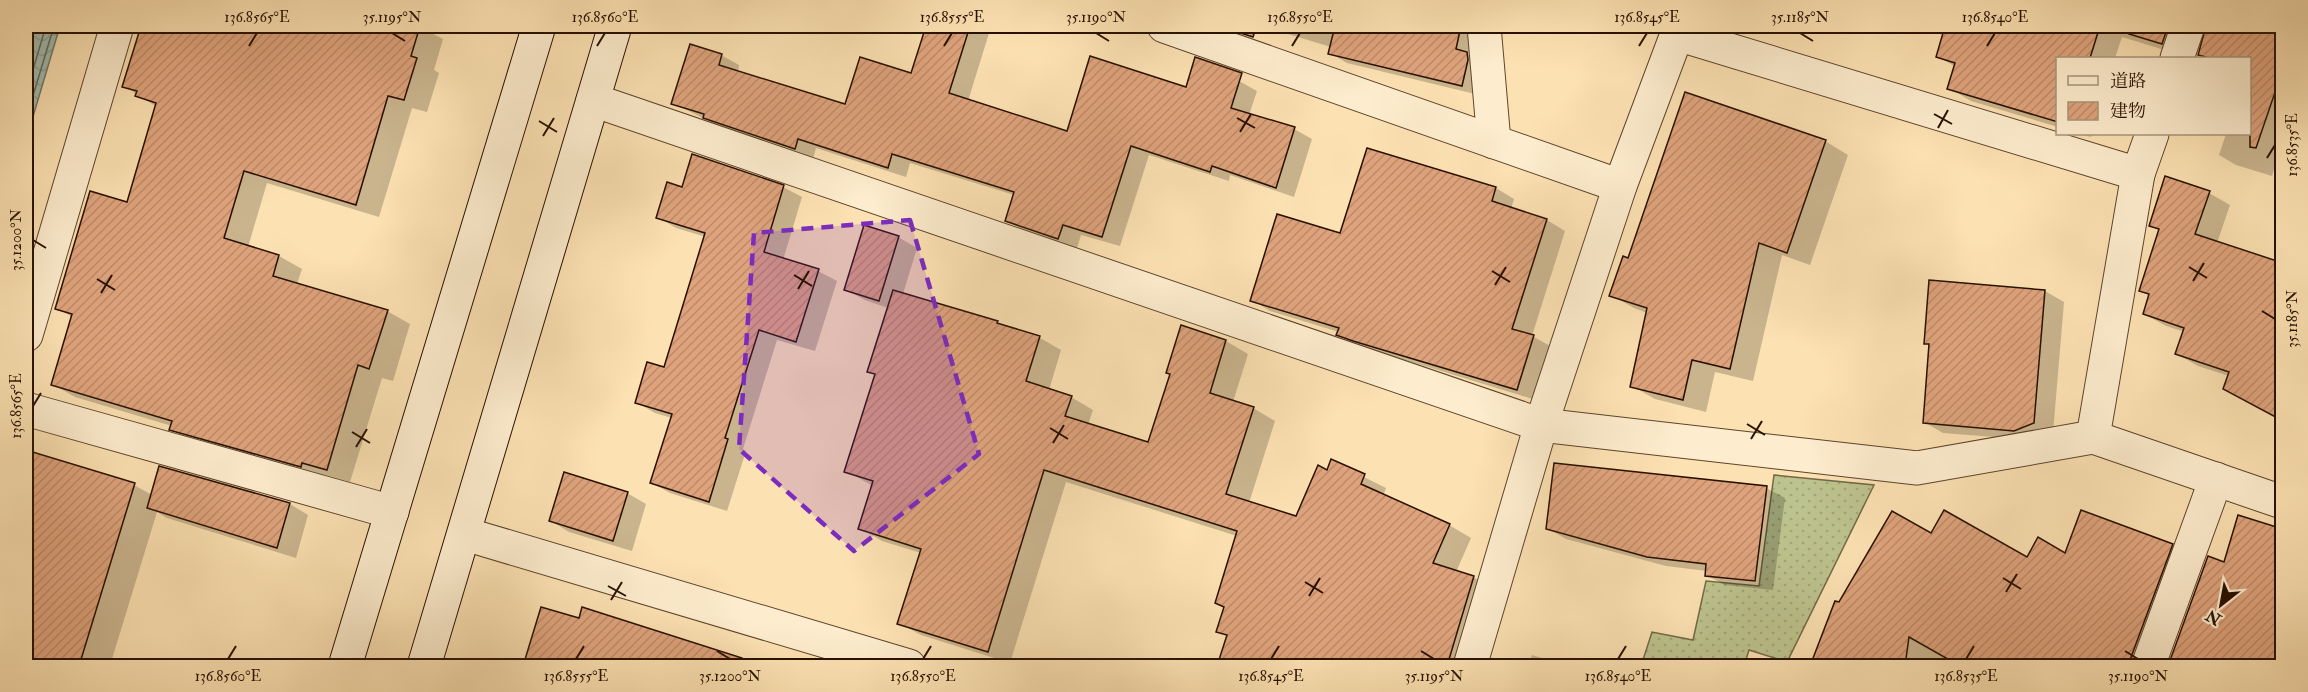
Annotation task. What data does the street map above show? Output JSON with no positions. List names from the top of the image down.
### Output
{
  "legend": ["道路", "建物"],
  "north": "bottom left",
  "coordinates": [
    "136.8565°E",
    "35.1195°N",
    "136.8560°E",
    "136.8555°E",
    "35.1190°N",
    "136.8550°E",
    "136.8545°E",
    "35.1185°N",
    "136.8540°E",
    "136.8535°E",
    "35.1200°N"
  ]
}
